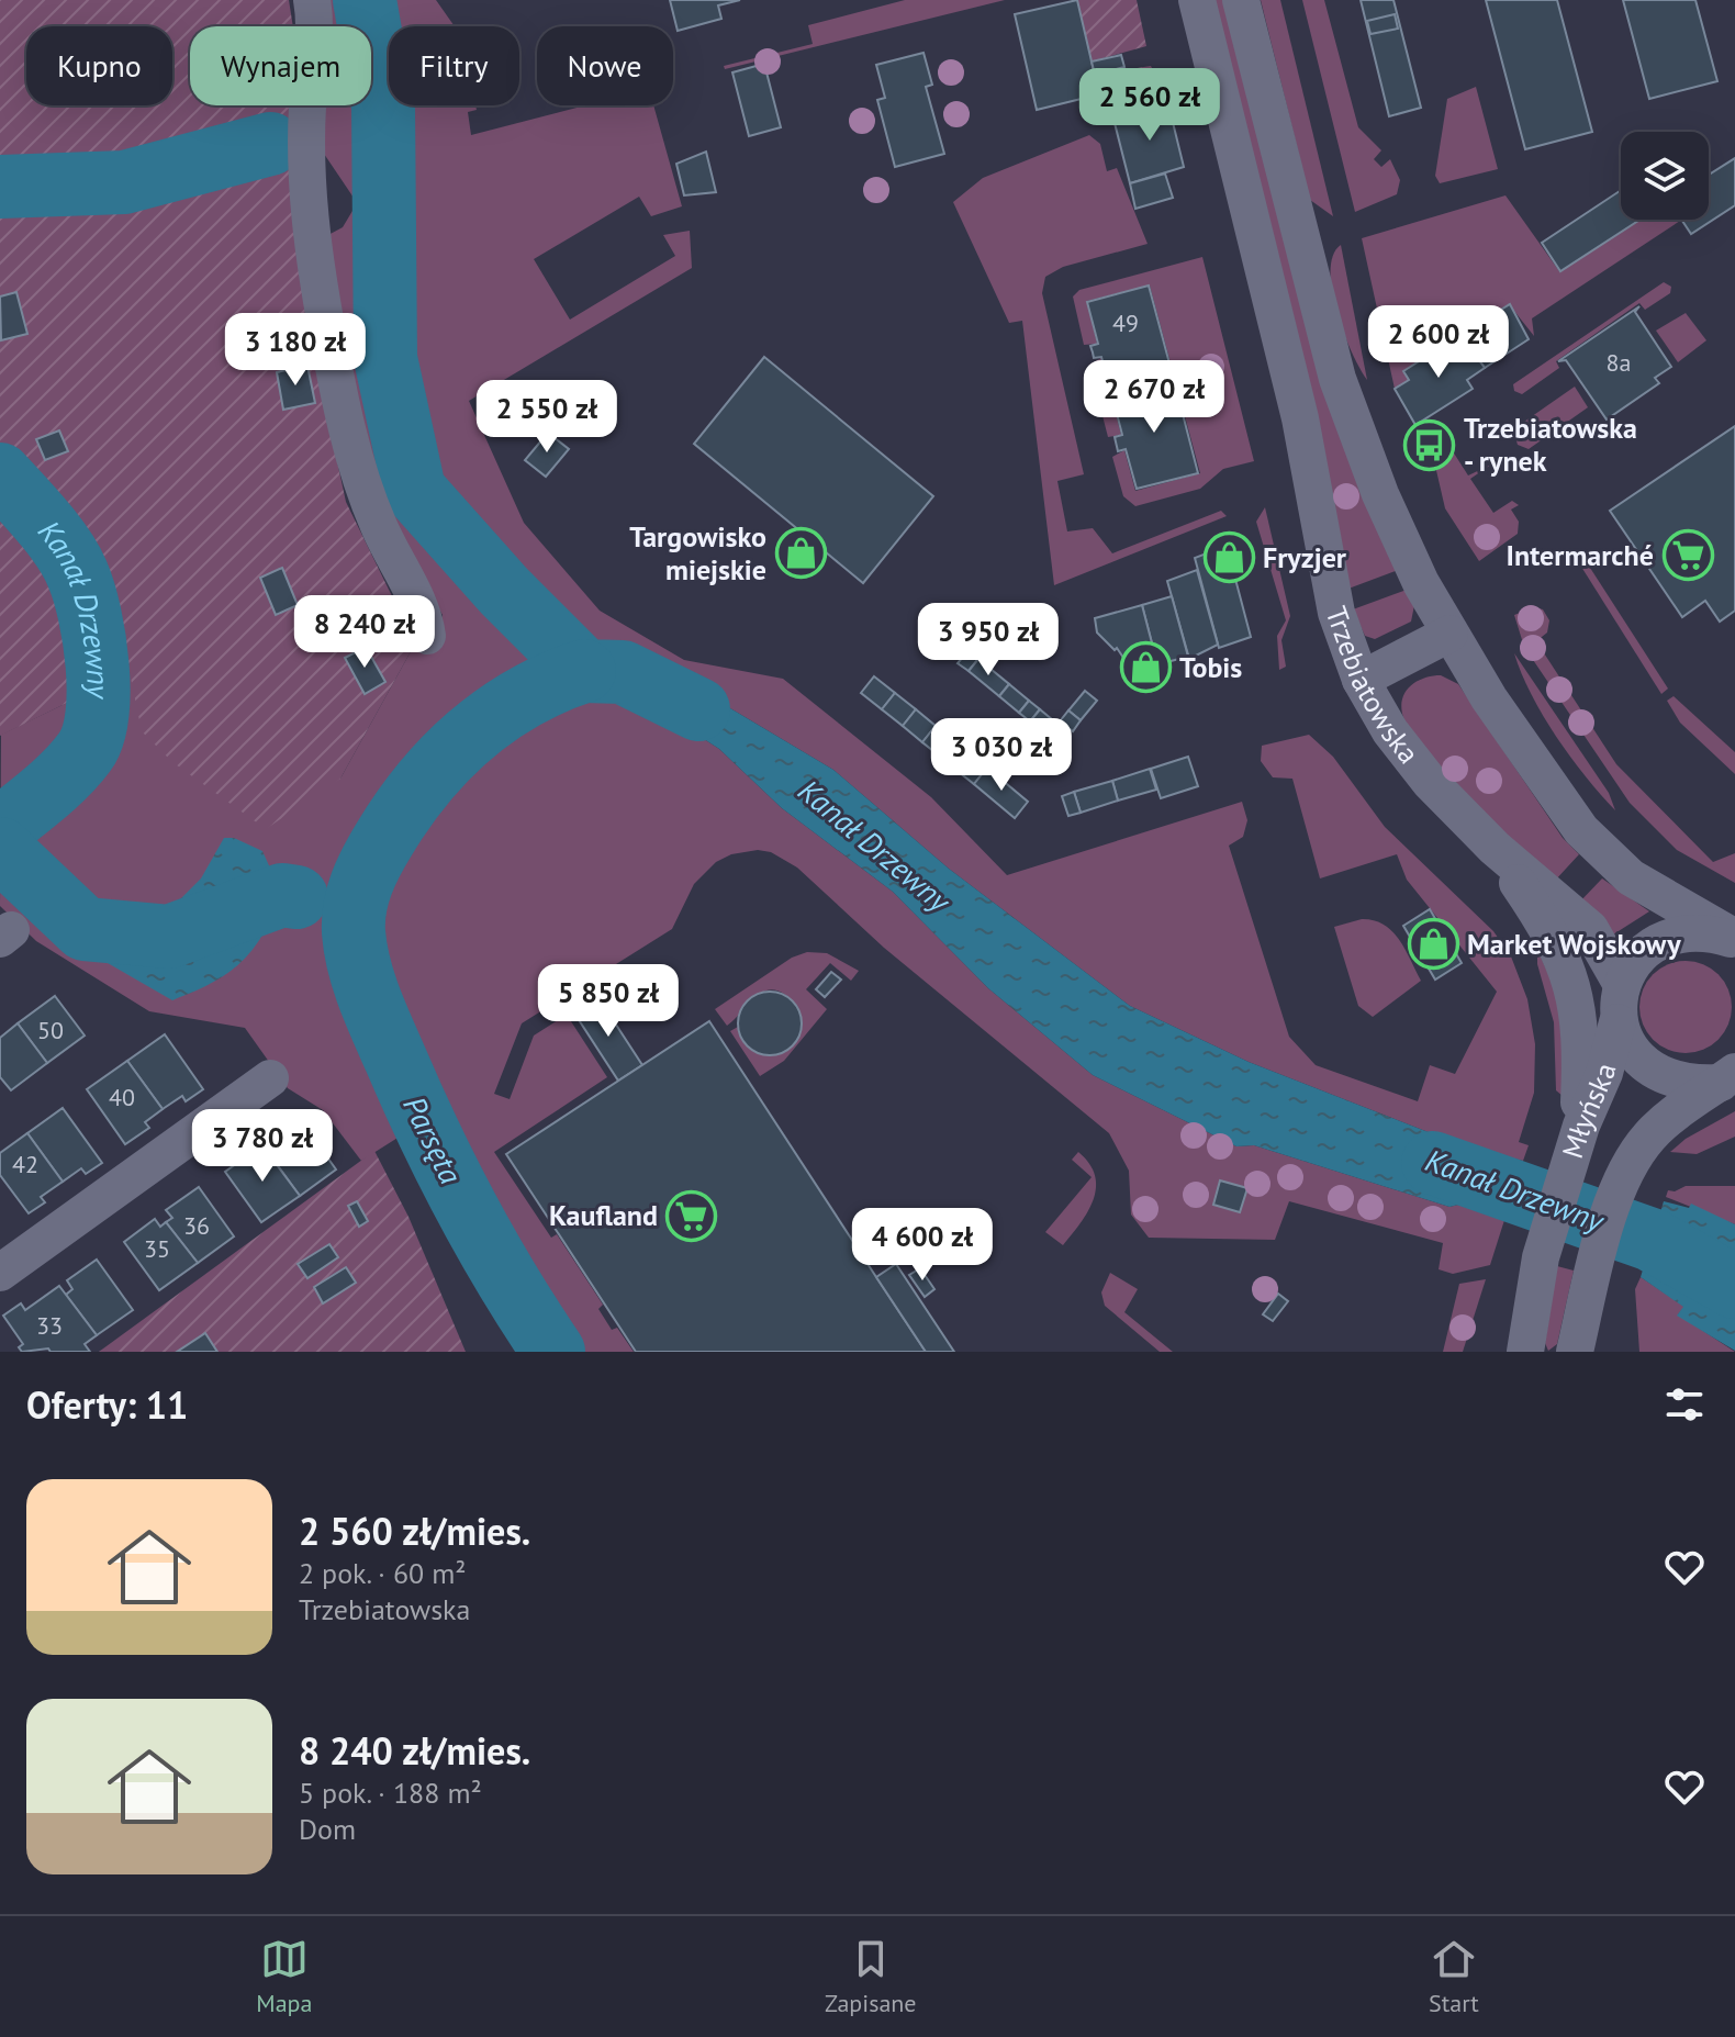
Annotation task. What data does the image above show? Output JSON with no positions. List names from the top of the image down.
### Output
{
  "streets": {
    "street": ["Trzebiatowska", "Młyńska"]
  },
  "crossings": [
    ["Trzebiatowska", "Młyńska"]
  ],
  "water": ["Kanał Drzewny", "Parsęta"],
  "places": {
    "bus stop": ["Trzebiatowska - rynek"],
    "shop": [
      "Targowisko miejskie",
      "Fryzjer",
      "Tobis",
      "Market Wojskowy"
    ],
    "supermarket": ["Intermarché", "Kaufland"]
  },
  "house_numbers": [
    "49",
    "8a",
    "50",
    "40",
    "42",
    "36",
    "35",
    "33"
  ],
  "page": {
    "chip": [
      "Kupno",
      "Wynajem",
      "Filtry",
      "Nowe"
    ],
    "price": [
      "2 560 zł",
      "2 600 zł",
      "3 180 zł",
      "2 670 zł",
      "2 550 zł",
      "8 240 zł",
      "3 950 zł",
      "3 030 zł",
      "5 850 zł",
      "3 780 zł",
      "4 600 zł"
    ],
    "heading": "Oferty: 11",
    "list": [
      {
        "name": "2 560 zł/mies.",
        "note": "2 pok. · 60 m² · Trzebiatowska"
      },
      {
        "name": "8 240 zł/mies.",
        "note": "5 pok. · 188 m² · Dom"
      }
    ],
    "tabs": ["Mapa", "Zapisane", "Start"]
  }
}
